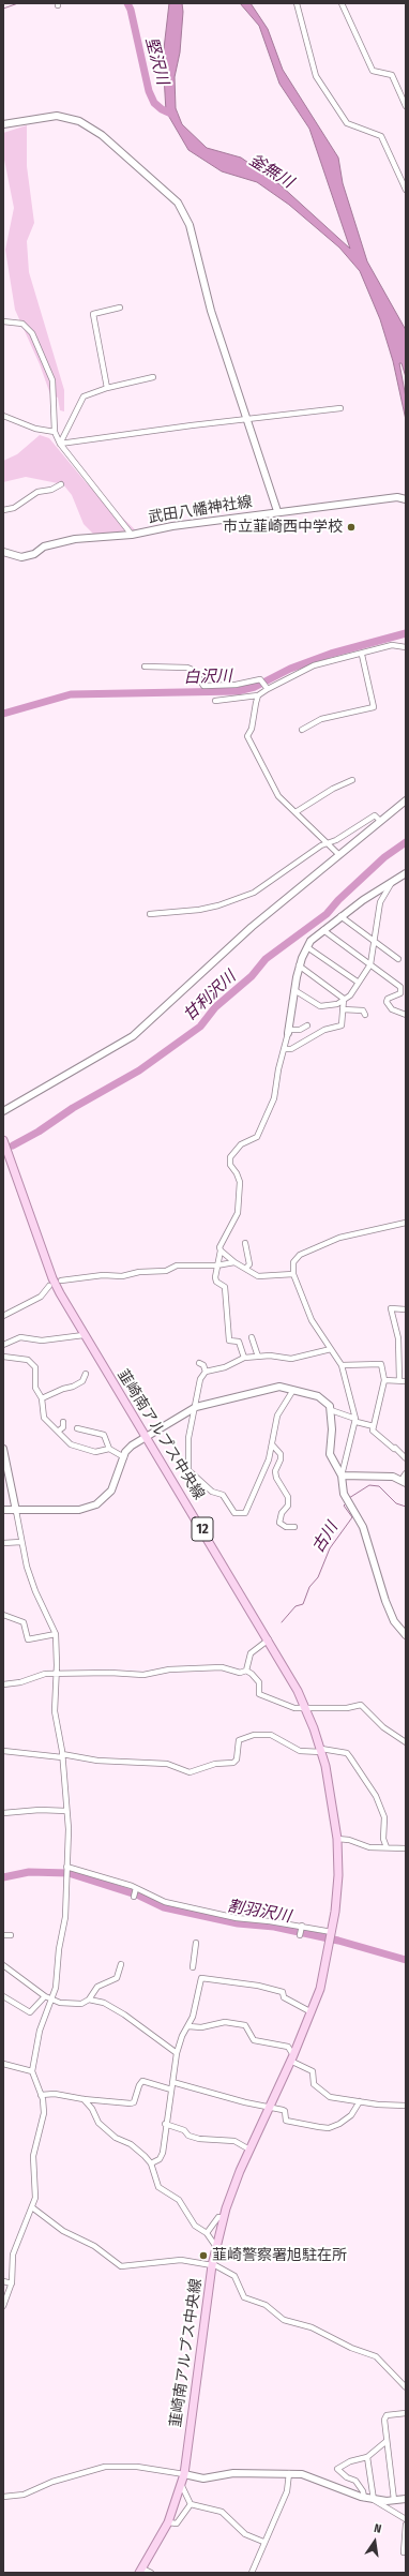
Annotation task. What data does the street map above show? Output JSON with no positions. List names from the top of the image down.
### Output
{
  "streets": {
    "main road": ["韮崎南アルプス中央線", "12"],
    "street": ["武田八幡神社線"]
  },
  "water": [
    "堅沢川",
    "釜無川",
    "白沢川",
    "甘利沢川",
    "古川",
    "割羽沢川"
  ],
  "places": ["市立韮崎西中学校", "韮崎警察署旭駐在所"],
  "north": "top"
}
